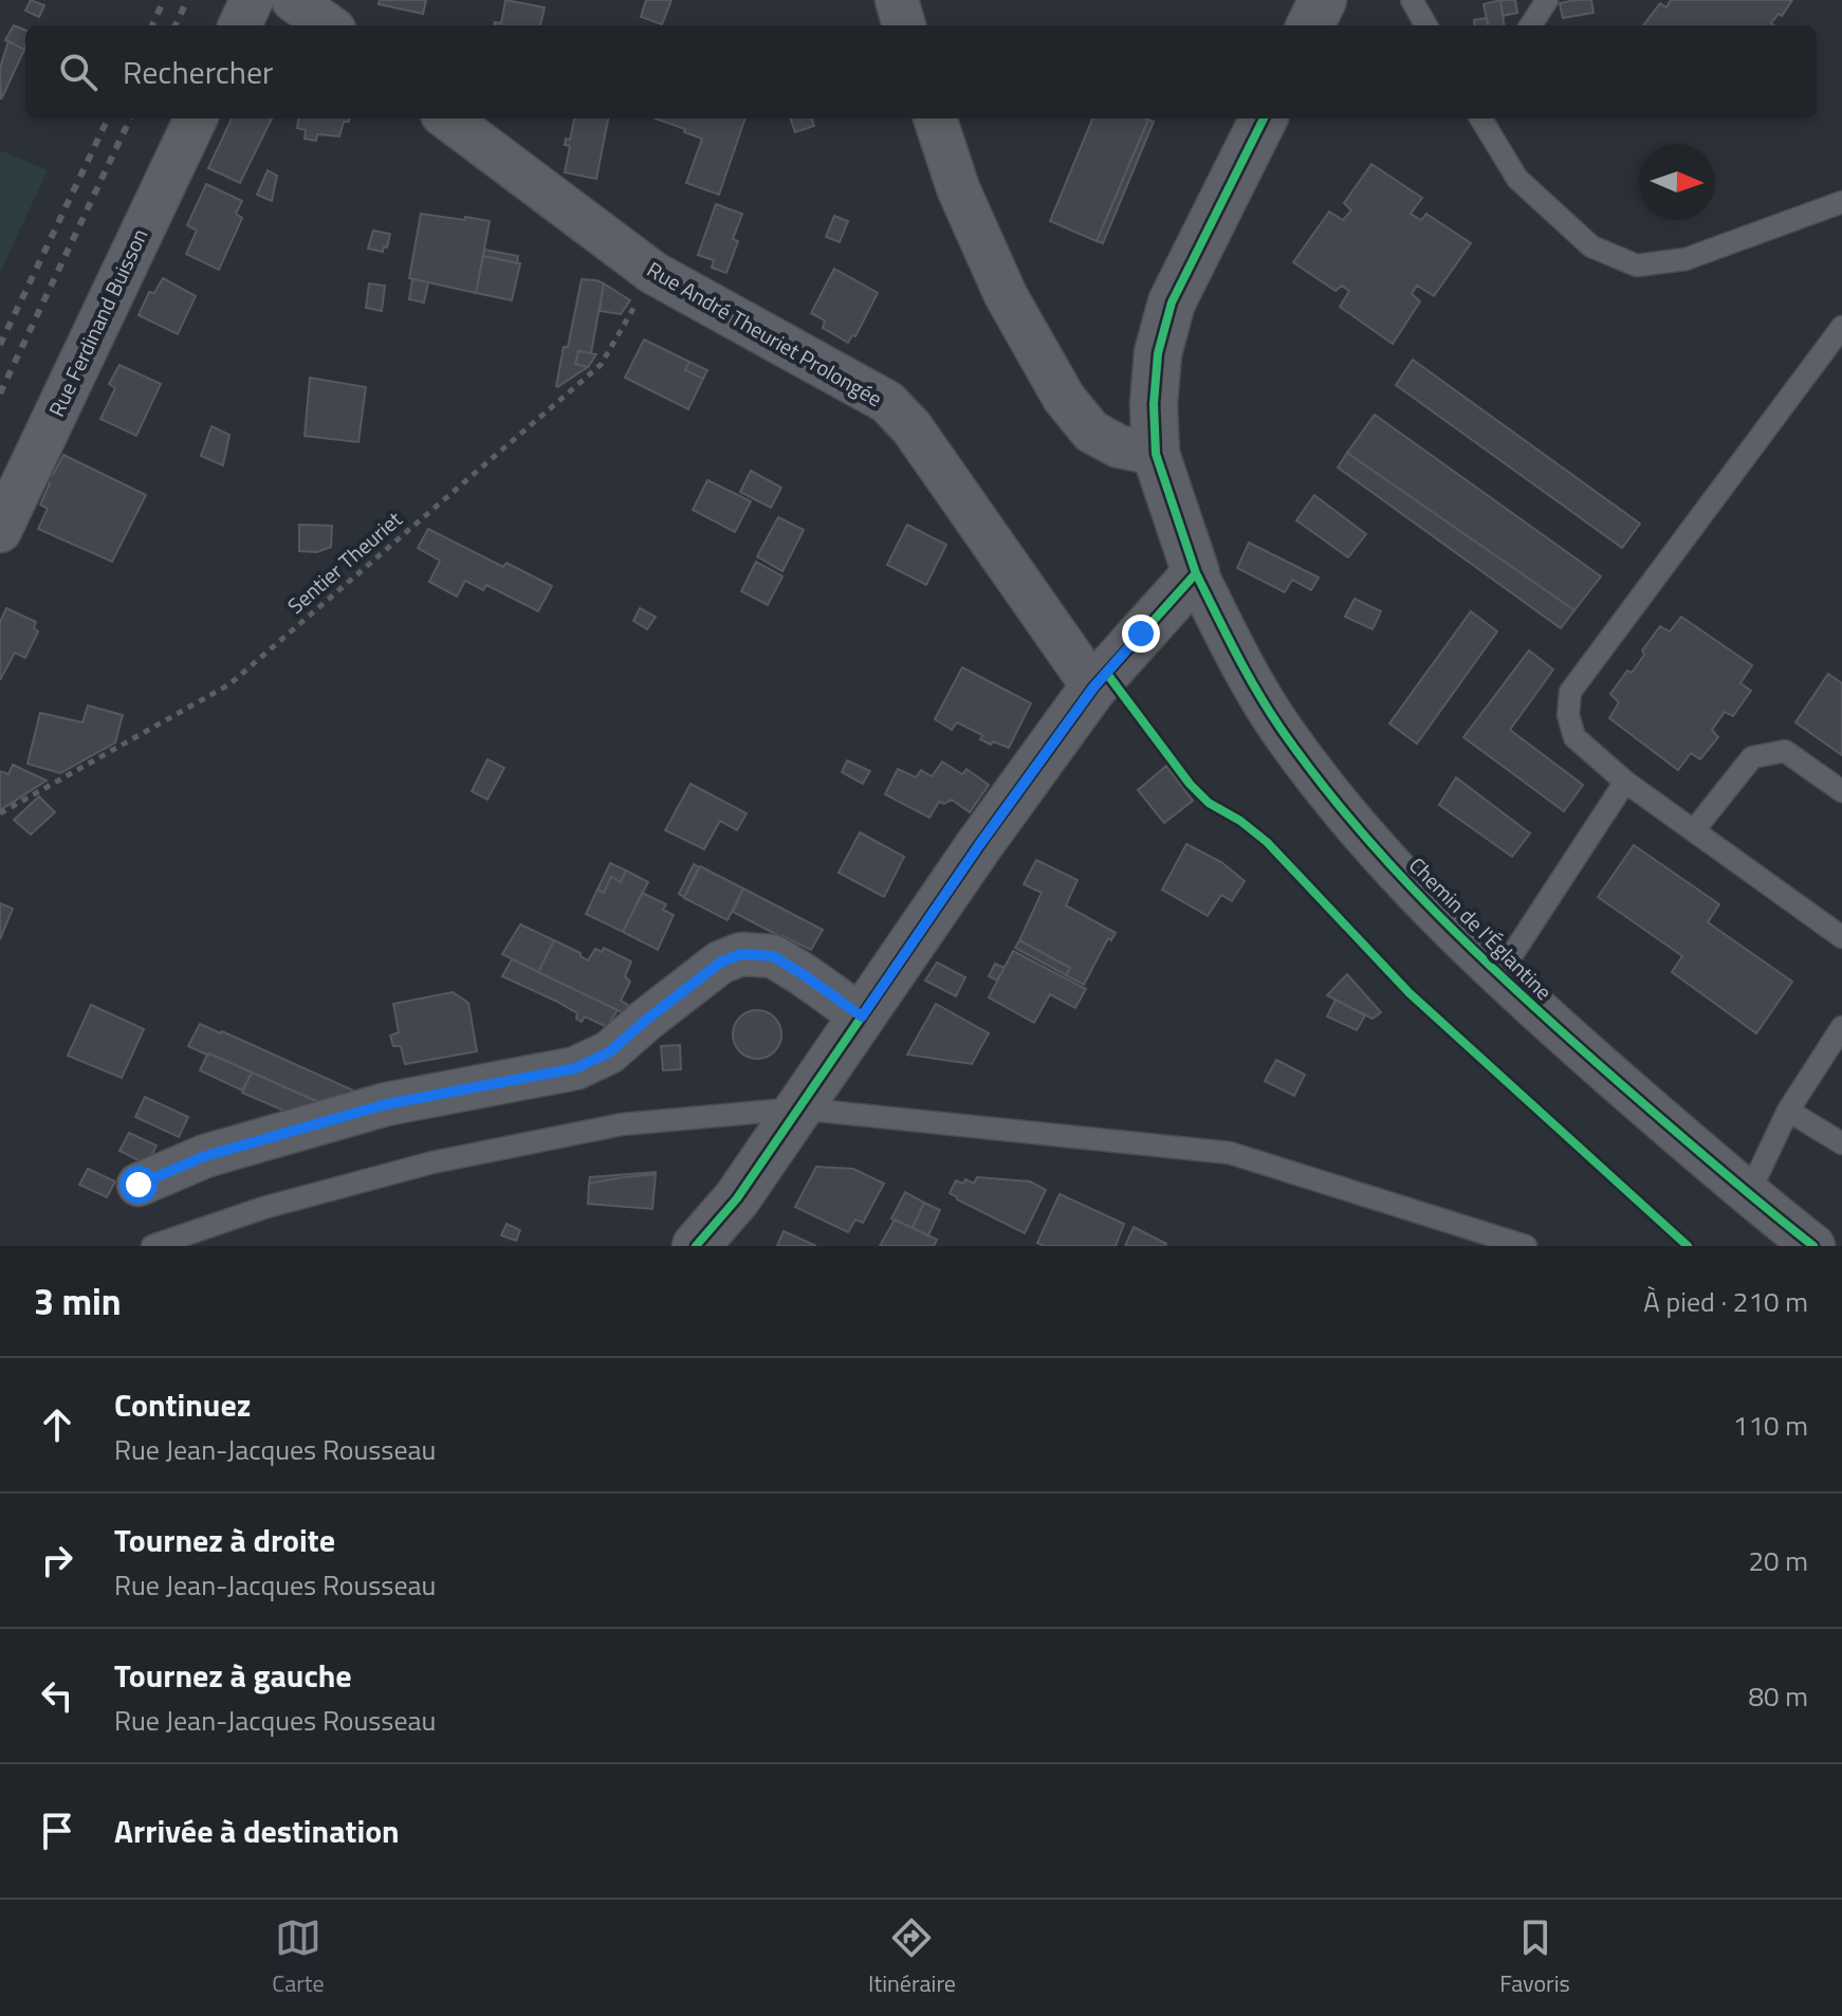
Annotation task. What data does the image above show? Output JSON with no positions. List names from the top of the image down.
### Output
{
  "streets": {
    "street": ["Rue Ferdinand Buisson", "Rue André Theuriet Prolongée", "Chemin de l'Églantine"],
    "path": ["Sentier Theuriet"]
  },
  "crossings": [
    ["Rue André Theuriet Prolongée", "Sentier Theuriet"]
  ],
  "north": "right",
  "page": {
    "search": "Rechercher",
    "heading": ["3 min", "À pied · 210 m"],
    "list": [
      ["Continuez", "Rue Jean-Jacques Rousseau", "110 m"],
      ["Tournez à droite", "Rue Jean-Jacques Rousseau", "20 m"],
      ["Tournez à gauche", "Rue Jean-Jacques Rousseau", "80 m"],
      "Arrivée à destination"
    ],
    "nav": ["Carte", "Itinéraire", "Favoris"]
  }
}
